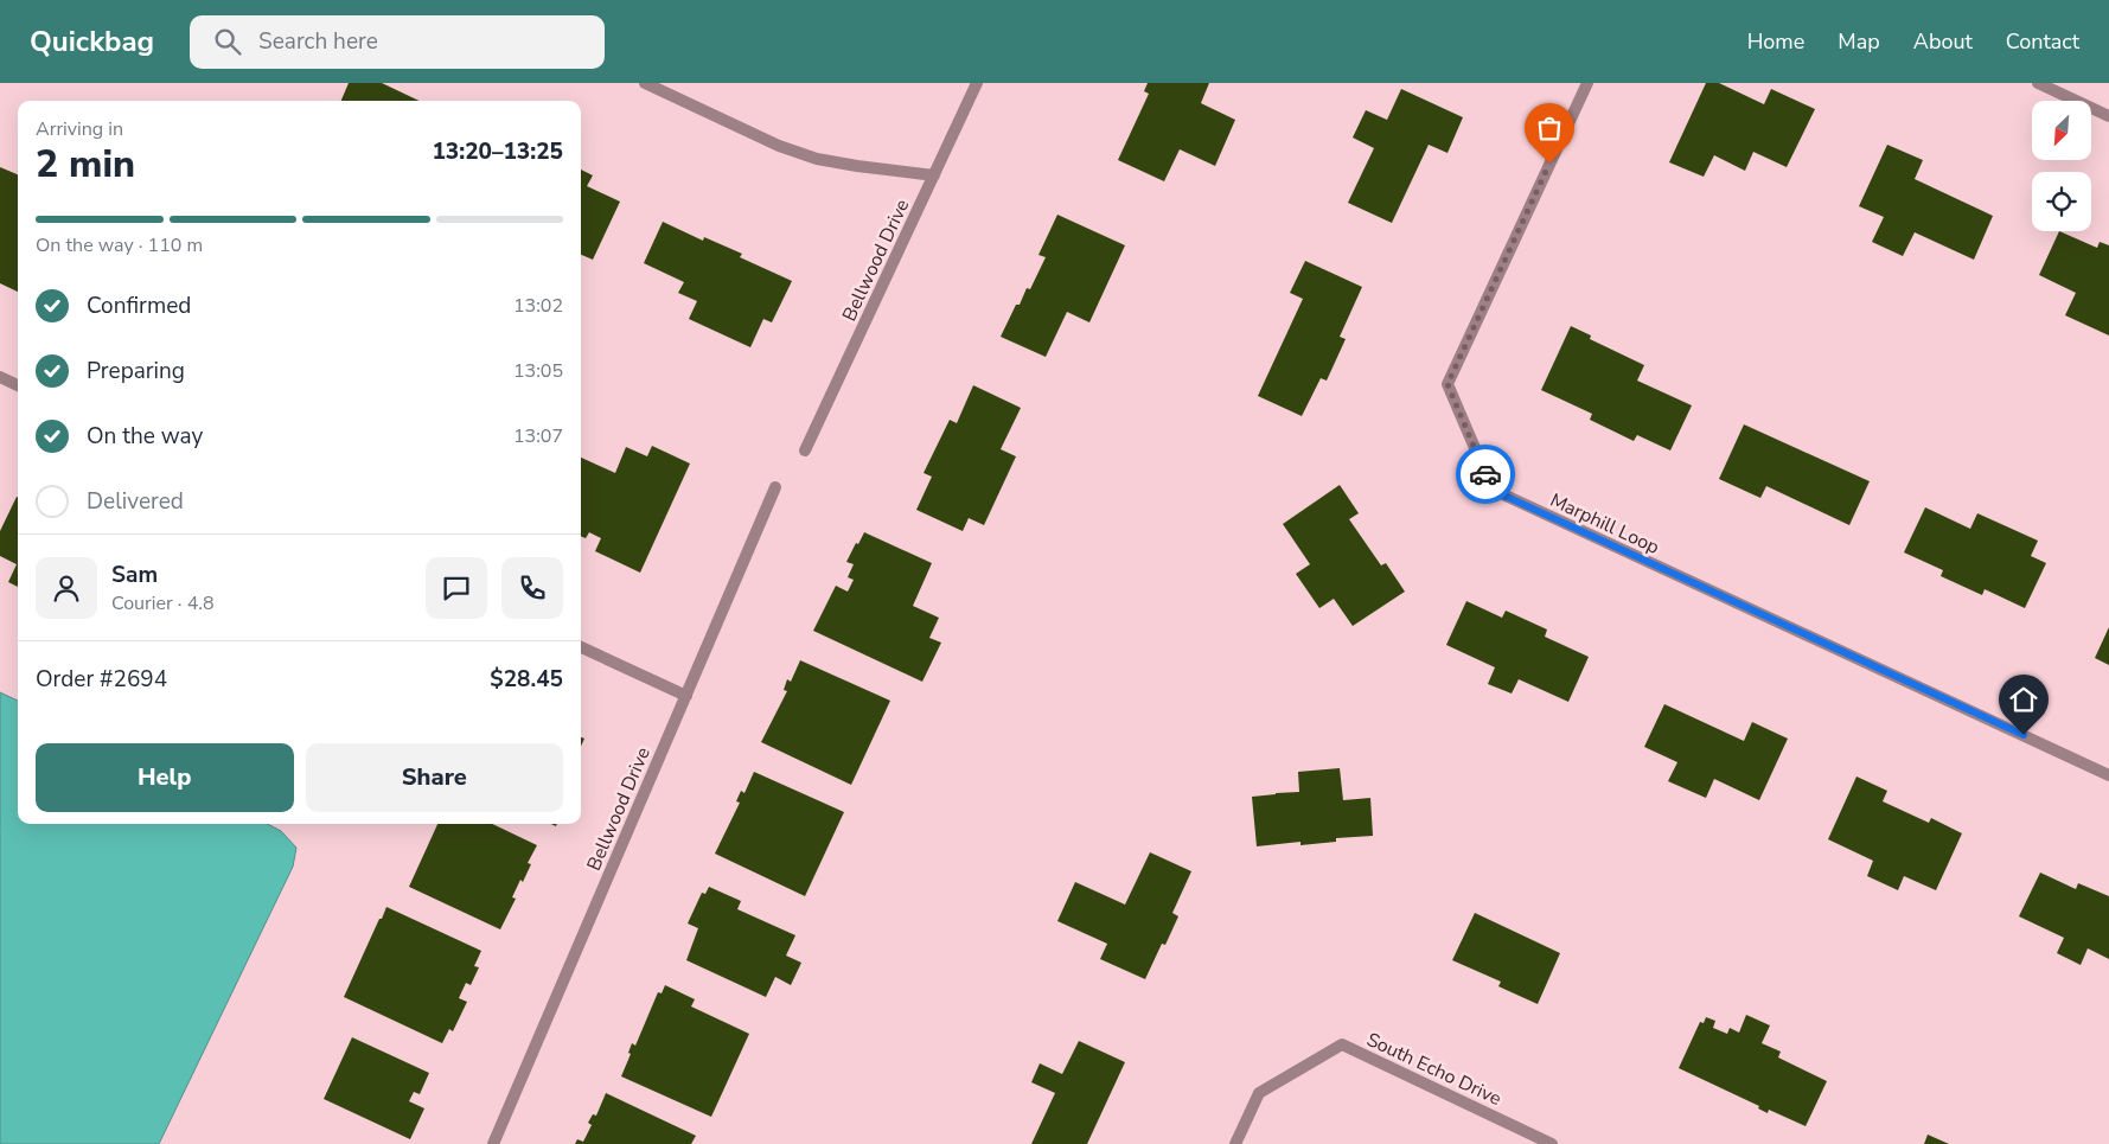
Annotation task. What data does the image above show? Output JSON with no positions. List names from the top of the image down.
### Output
{
  "streets": {
    "street": ["Bellwood Drive", "Marphill Loop", "South Echo Drive"]
  },
  "north": "bottom left",
  "page": {
    "header": "Quickbag",
    "search": "Search here",
    "nav": [
      "Home",
      "Map",
      "About",
      "Contact"
    ],
    "heading": ["2 min", "Arriving in", "13:20–13:25"],
    "panel": [
      "Sam",
      "Courier · 4.8",
      "Order #2694",
      "$28.45"
    ],
    "bar": "On the way · 110 m",
    "list": [
      ["Confirmed", "13:02"],
      ["Preparing", "13:05"],
      ["On the way", "13:07"],
      "Delivered"
    ],
    "buttons": ["Help", "Share"]
  }
}
